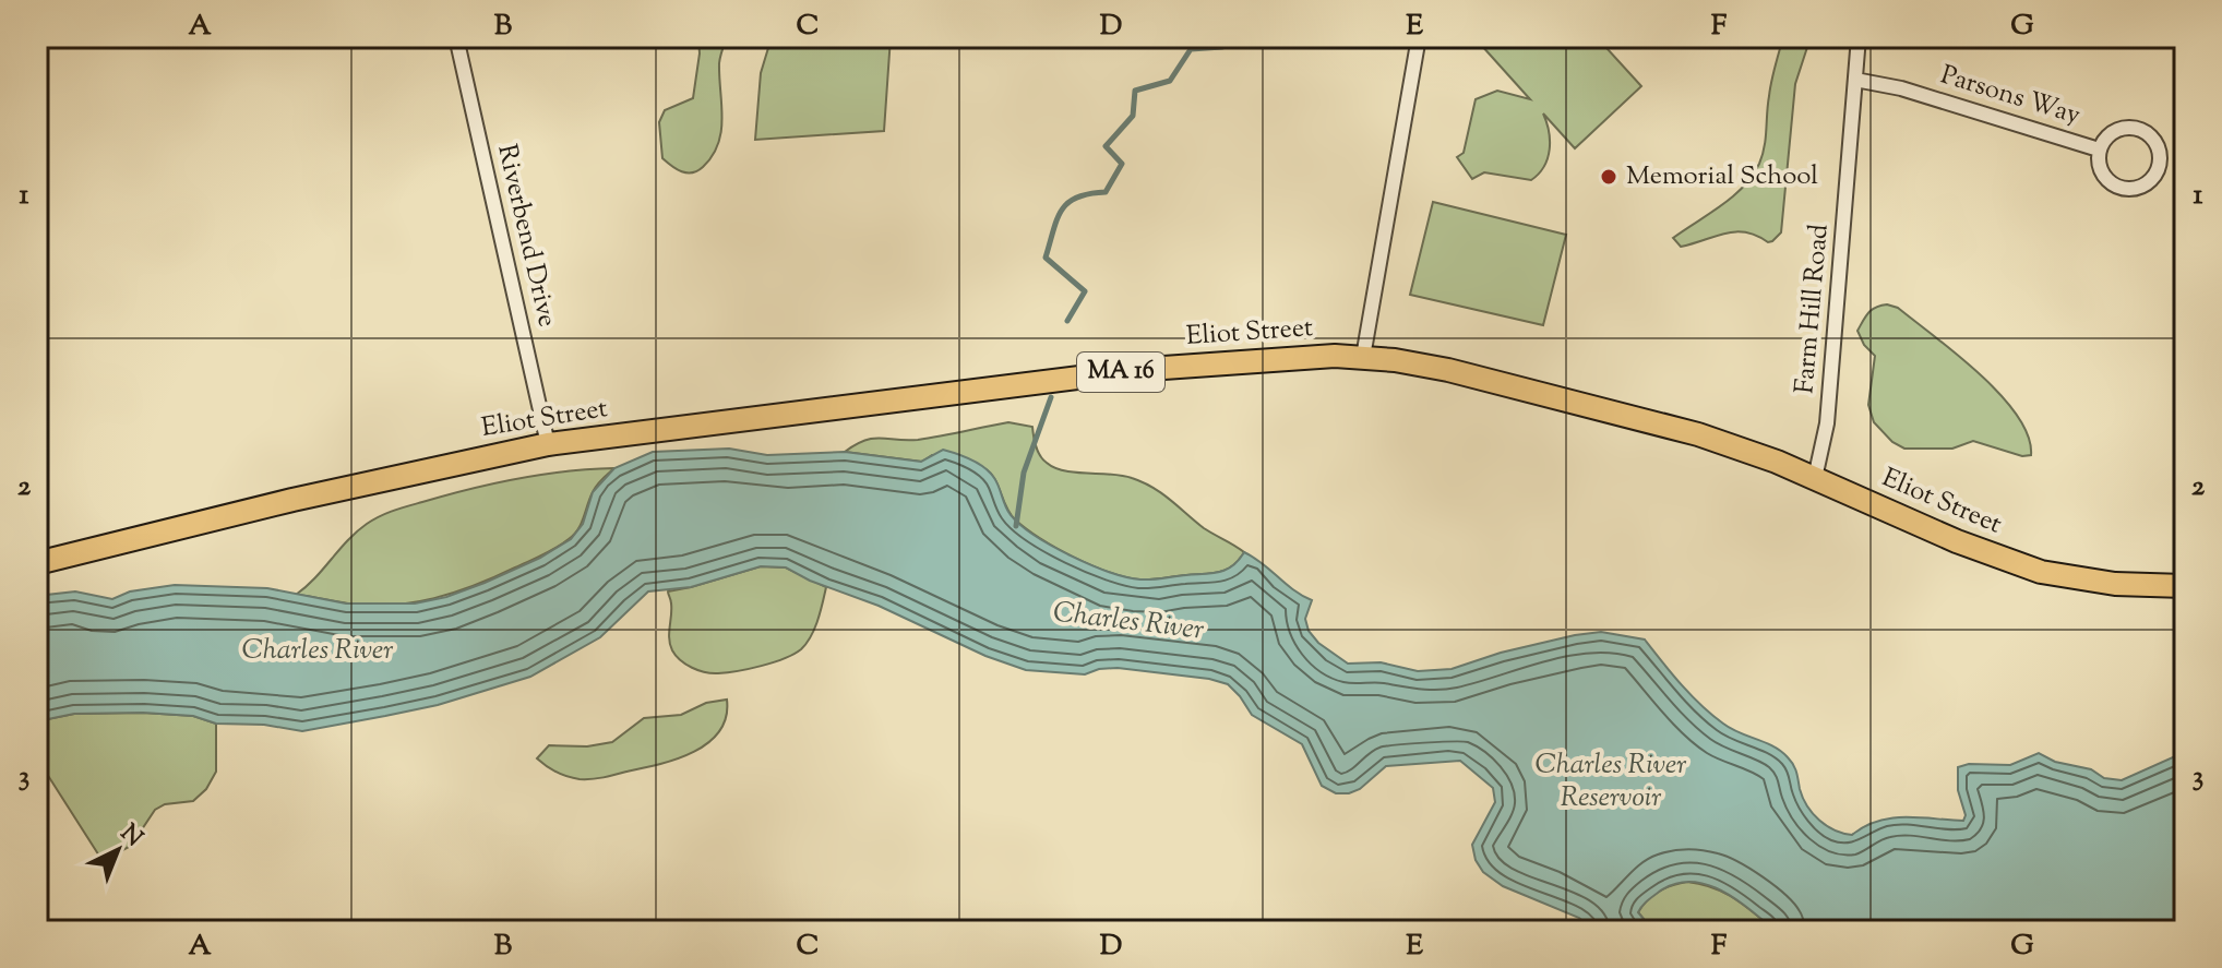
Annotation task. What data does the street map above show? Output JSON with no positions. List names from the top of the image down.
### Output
{
  "streets": {
    "main road": ["Eliot Street", "MA 16"],
    "street": ["Parsons Way", "Riverbend Drive", "Farm Hill Road"]
  },
  "crossings": [
    ["Parsons Way", "Farm Hill Road"],
    ["Riverbend Drive", "Eliot Street"],
    ["Farm Hill Road", "Eliot Street"]
  ],
  "water": ["Charles River", "Charles River Reservoir"],
  "places": ["Memorial School"],
  "north": "top right",
  "grid": {
    "columns": [
      "A",
      "B",
      "C",
      "D",
      "E",
      "F",
      "G"
    ],
    "rows": ["1", "2", "3"]
  }
}
